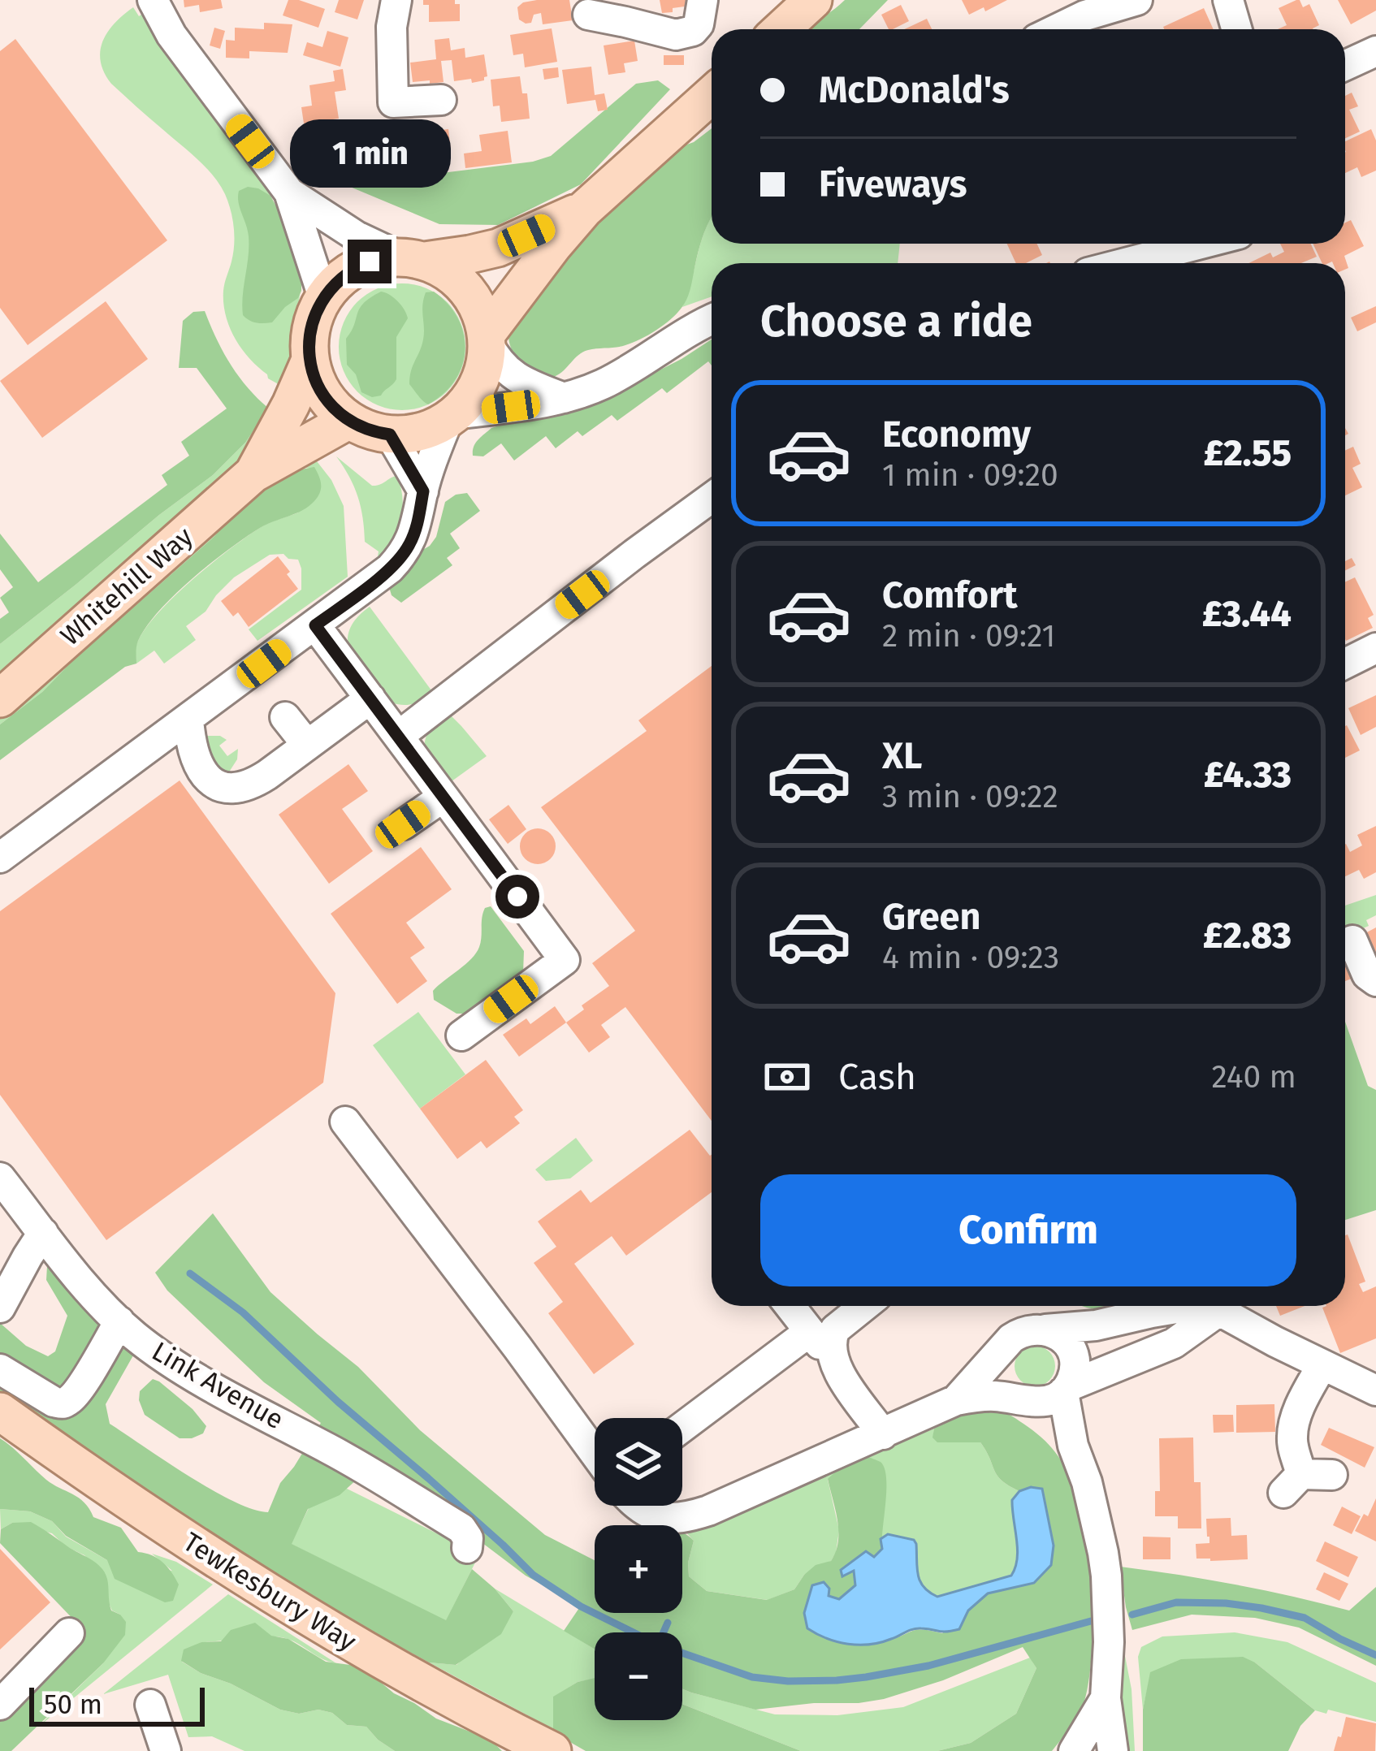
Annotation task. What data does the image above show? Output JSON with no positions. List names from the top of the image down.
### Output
{
  "streets": {
    "main road": ["Whitehill Way", "Tewkesbury Way"],
    "street": ["Link Avenue"]
  },
  "scale_bar": "50 m",
  "page": {
    "banner": ["McDonald's", "Fiveways"],
    "bubble": "1 min",
    "heading": "Choose a ride",
    "list": [
      {
        "name": "Economy",
        "note": "1 min · 09:20",
        "value": "£2.55"
      },
      {
        "name": "Comfort",
        "note": "2 min · 09:21",
        "value": "£3.44"
      },
      {
        "name": "XL",
        "note": "3 min · 09:22",
        "value": "£4.33"
      },
      {
        "name": "Green",
        "note": "4 min · 09:23",
        "value": "£2.83"
      }
    ],
    "pay": ["Cash", "240 m"],
    "buttons": "Confirm",
    "map_buttons": ["+", "−"],
    "scale": "50 m"
  }
}
